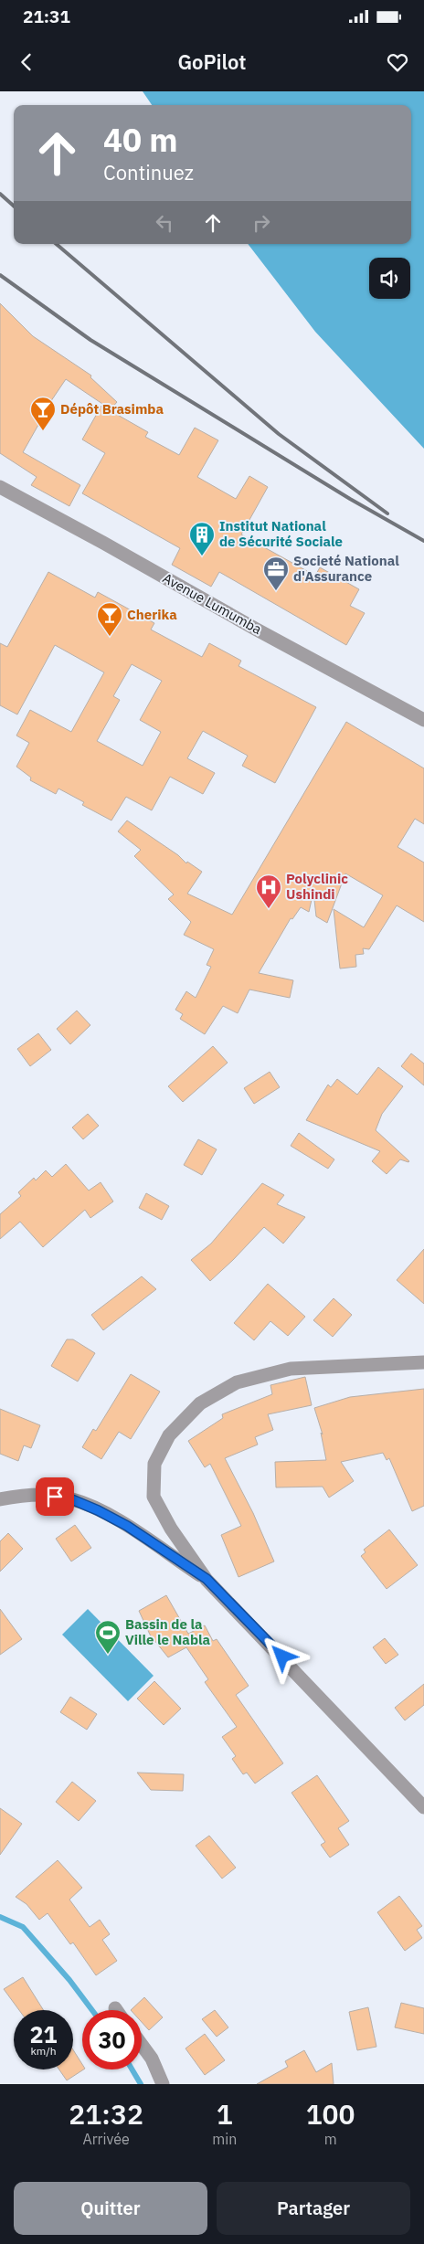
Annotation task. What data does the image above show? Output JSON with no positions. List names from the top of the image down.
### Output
{
  "streets": {
    "street": ["Avenue Lumumba"]
  },
  "places": {
    "bar": ["Dépôt Brasimba", "Cherika"],
    "building": ["Institut National de Sécurité Sociale"],
    "office": ["Societé National d'Assurance"],
    "hospital": ["Polyclinic Ushindi"],
    "sports": ["Bassin de la Ville le Nabla"]
  },
  "page": {
    "status": "21:31",
    "header": "GoPilot",
    "turn": ["40 m", "Continuez"],
    "speed": "21 km/h",
    "limit": "30",
    "eta": [
      "21:32",
      "Arrivée",
      "1",
      "min",
      "100",
      "m"
    ],
    "buttons": ["Quitter", "Partager"]
  }
}
